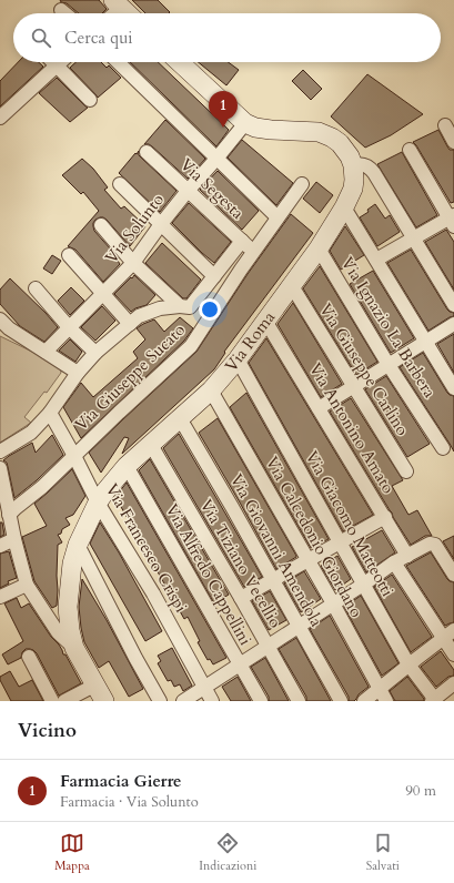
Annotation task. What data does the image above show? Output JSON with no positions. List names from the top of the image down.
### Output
{
  "streets": {
    "street": [
      "Via Segesta",
      "Via Solunto",
      "Via Ignazio La Barbera",
      "Via Roma",
      "Via Giuseppe Carlino",
      "Via Giuseppe Sucato",
      "Via Antonino Amato",
      "Via Giacomo Matteotti",
      "Via Calcedonio Giordano",
      "Via Francesco Crispi",
      "Via Giovanni Amendola",
      "Via Tiziano Vecellio",
      "Via Alfredo Cappellini"
    ]
  },
  "crossings": [
    ["Via Segesta", "Via Solunto"],
    ["Via Segesta", "Via Giuseppe Sucato"],
    ["Via Solunto", "Via Roma"],
    ["Via Ignazio La Barbera", "Via Roma"],
    ["Via Roma", "Via Giuseppe Carlino"],
    ["Via Roma", "Via Antonino Amato"],
    ["Via Roma", "Via Giacomo Matteotti"],
    ["Via Roma", "Via Calcedonio Giordano"],
    ["Via Roma", "Via Francesco Crispi"],
    ["Via Roma", "Via Giovanni Amendola"],
    ["Via Roma", "Via Tiziano Vecellio"],
    ["Via Roma", "Via Alfredo Cappellini"],
    ["Via Giuseppe Sucato", "Via Francesco Crispi"]
  ],
  "page": {
    "search": "Cerca qui",
    "pins": "1",
    "heading": "Vicino",
    "list": [
      {
        "mark": "1",
        "name": "Farmacia Gierre",
        "note": "Farmacia · Via Solunto",
        "value": "90 m"
      }
    ],
    "nav": ["Mappa", "Indicazioni", "Salvati"]
  }
}
